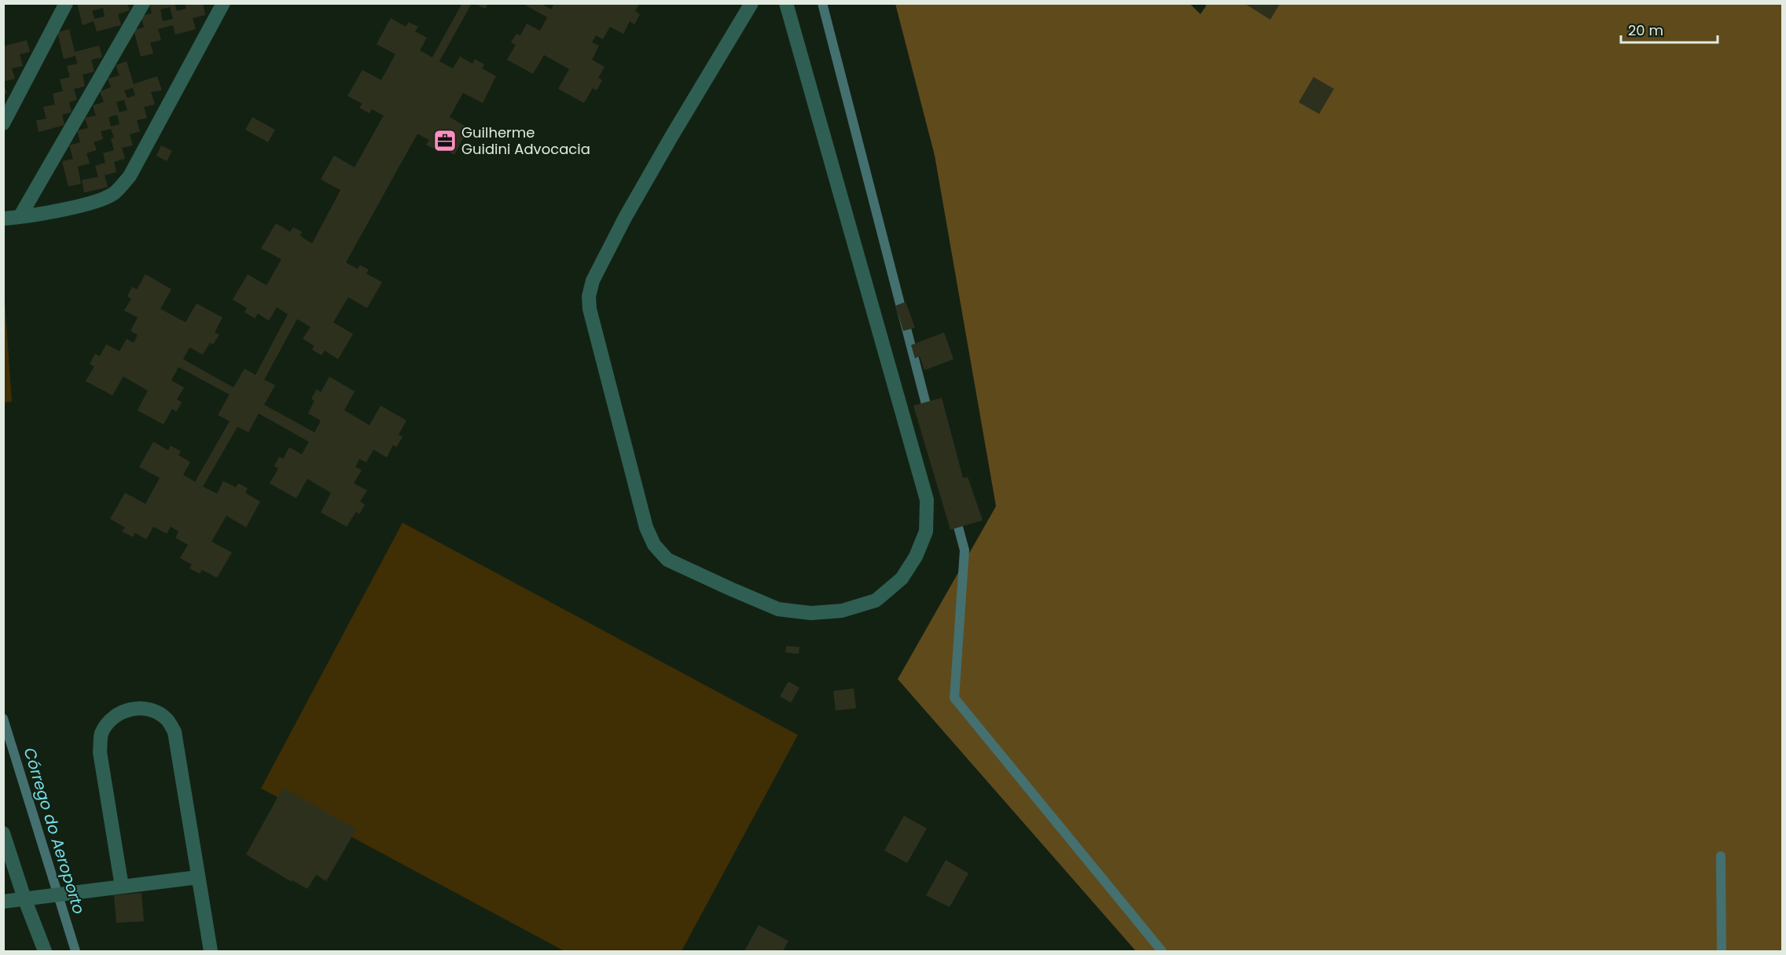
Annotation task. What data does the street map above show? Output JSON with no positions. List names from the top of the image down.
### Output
{
  "water": ["Córrego do Aeroporto"],
  "places": {
    "office": ["Guilherme Guidini Advocacia"]
  },
  "scale_bar": "20 m"
}
